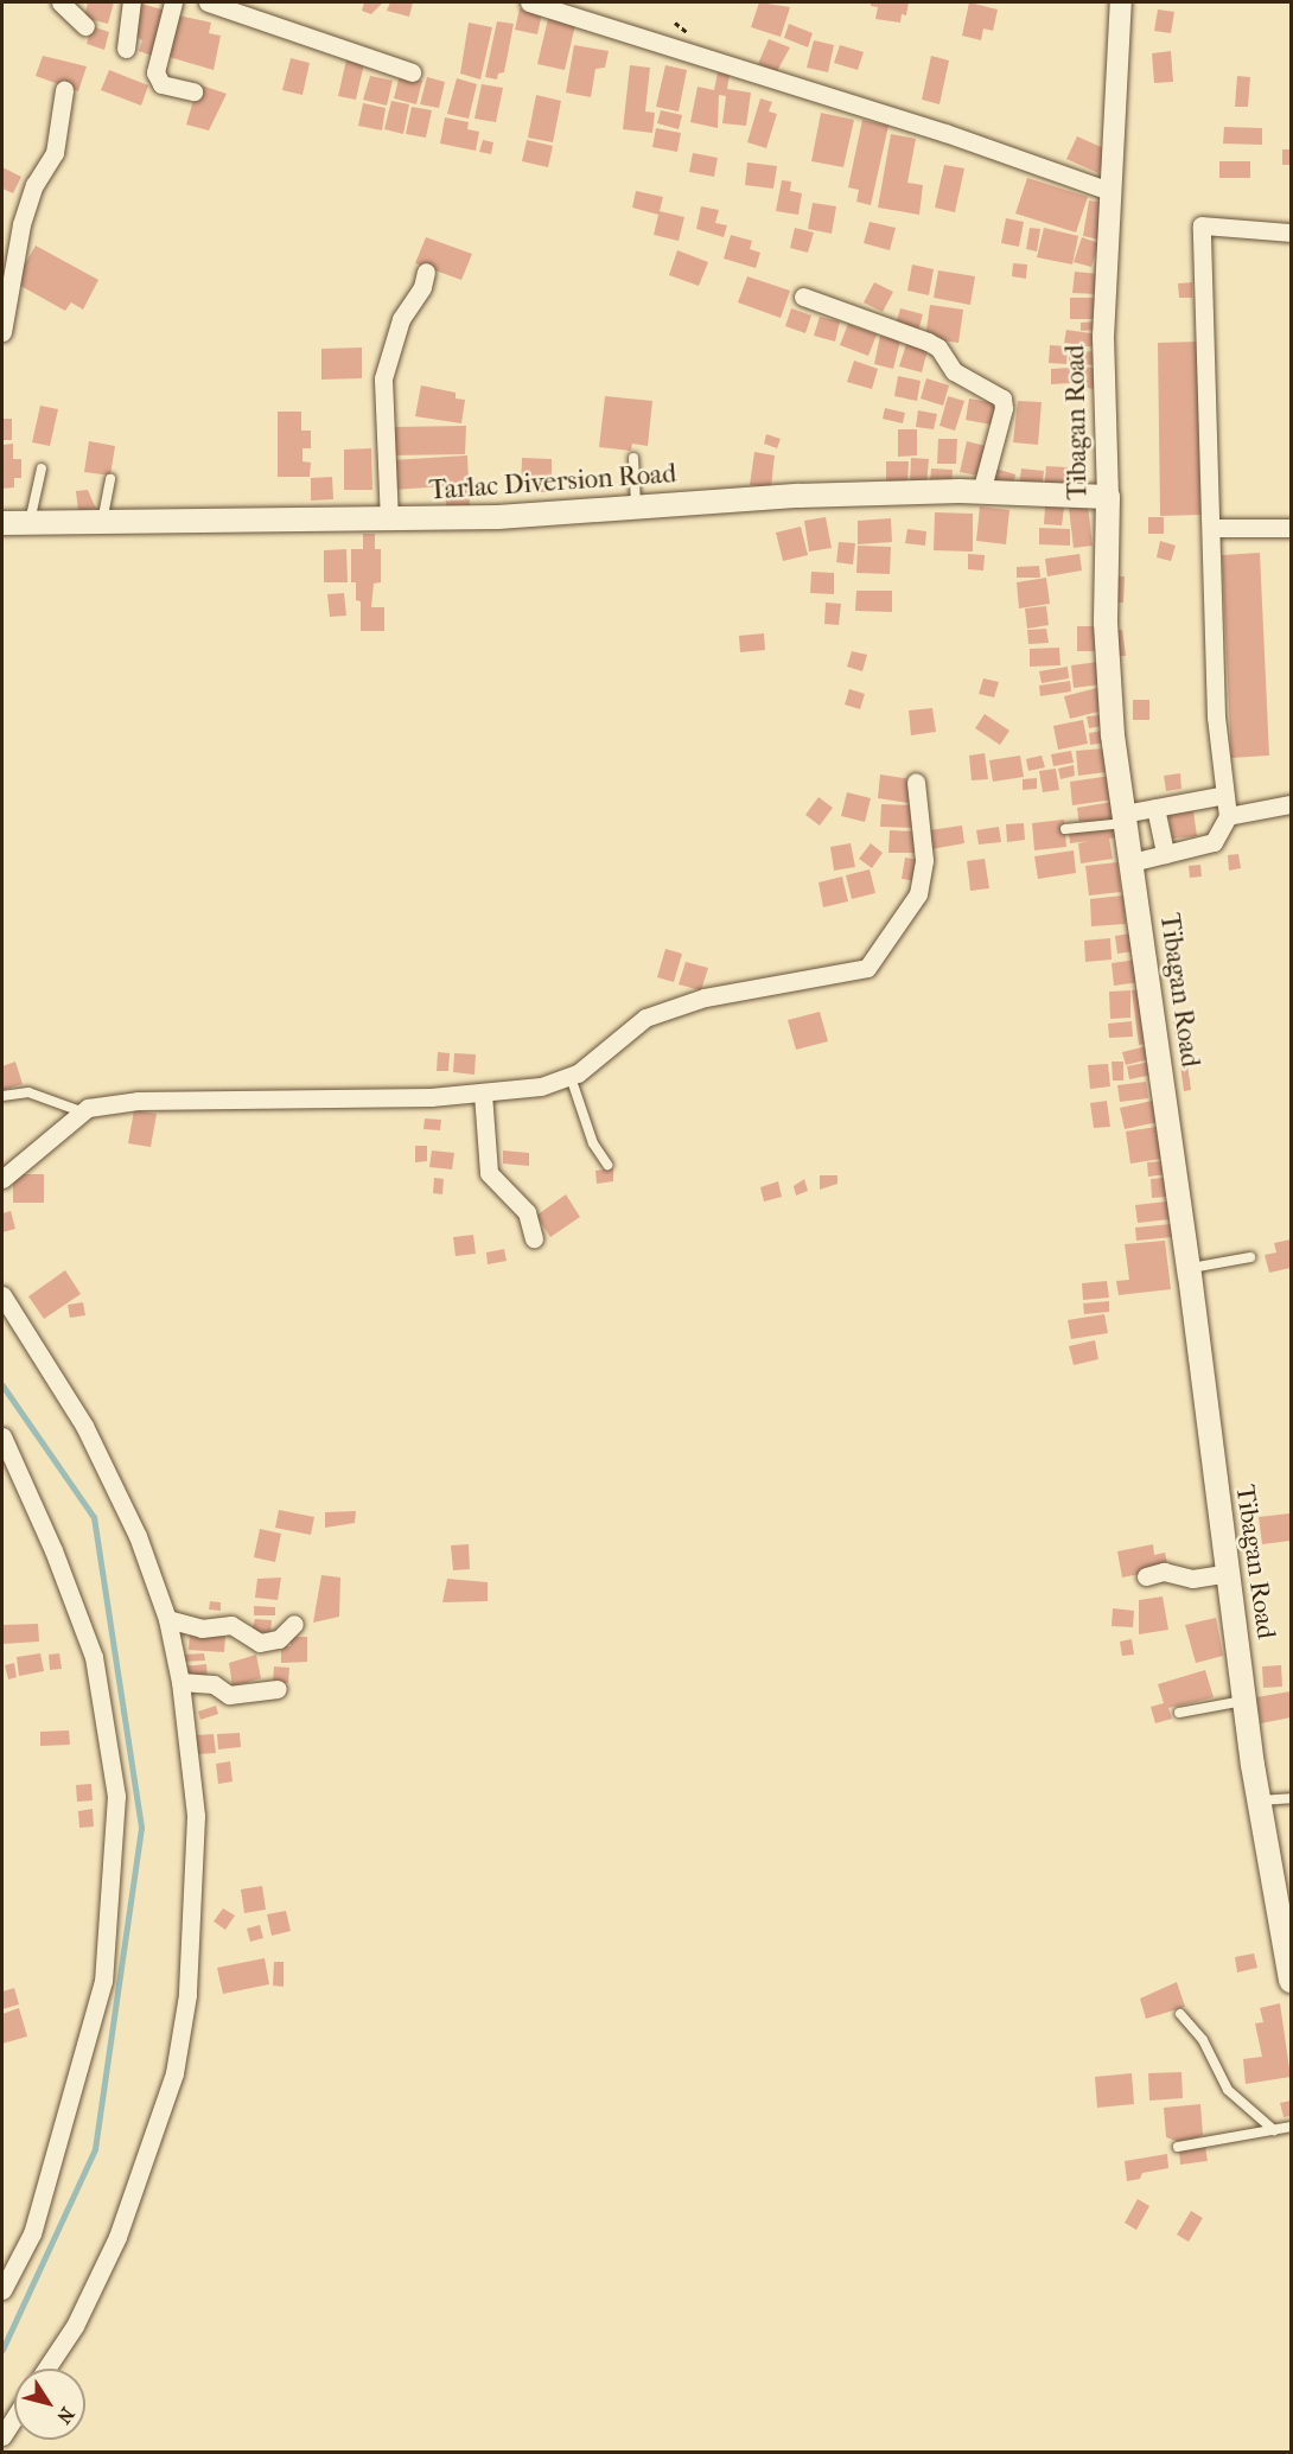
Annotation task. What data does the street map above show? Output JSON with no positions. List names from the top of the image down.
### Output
{
  "streets": {
    "main road": ["Tibagan Road", "Tarlac Diversion Road"]
  },
  "crossings": [
    ["Tibagan Road", "Tarlac Diversion Road"]
  ],
  "north": "bottom right"
}
